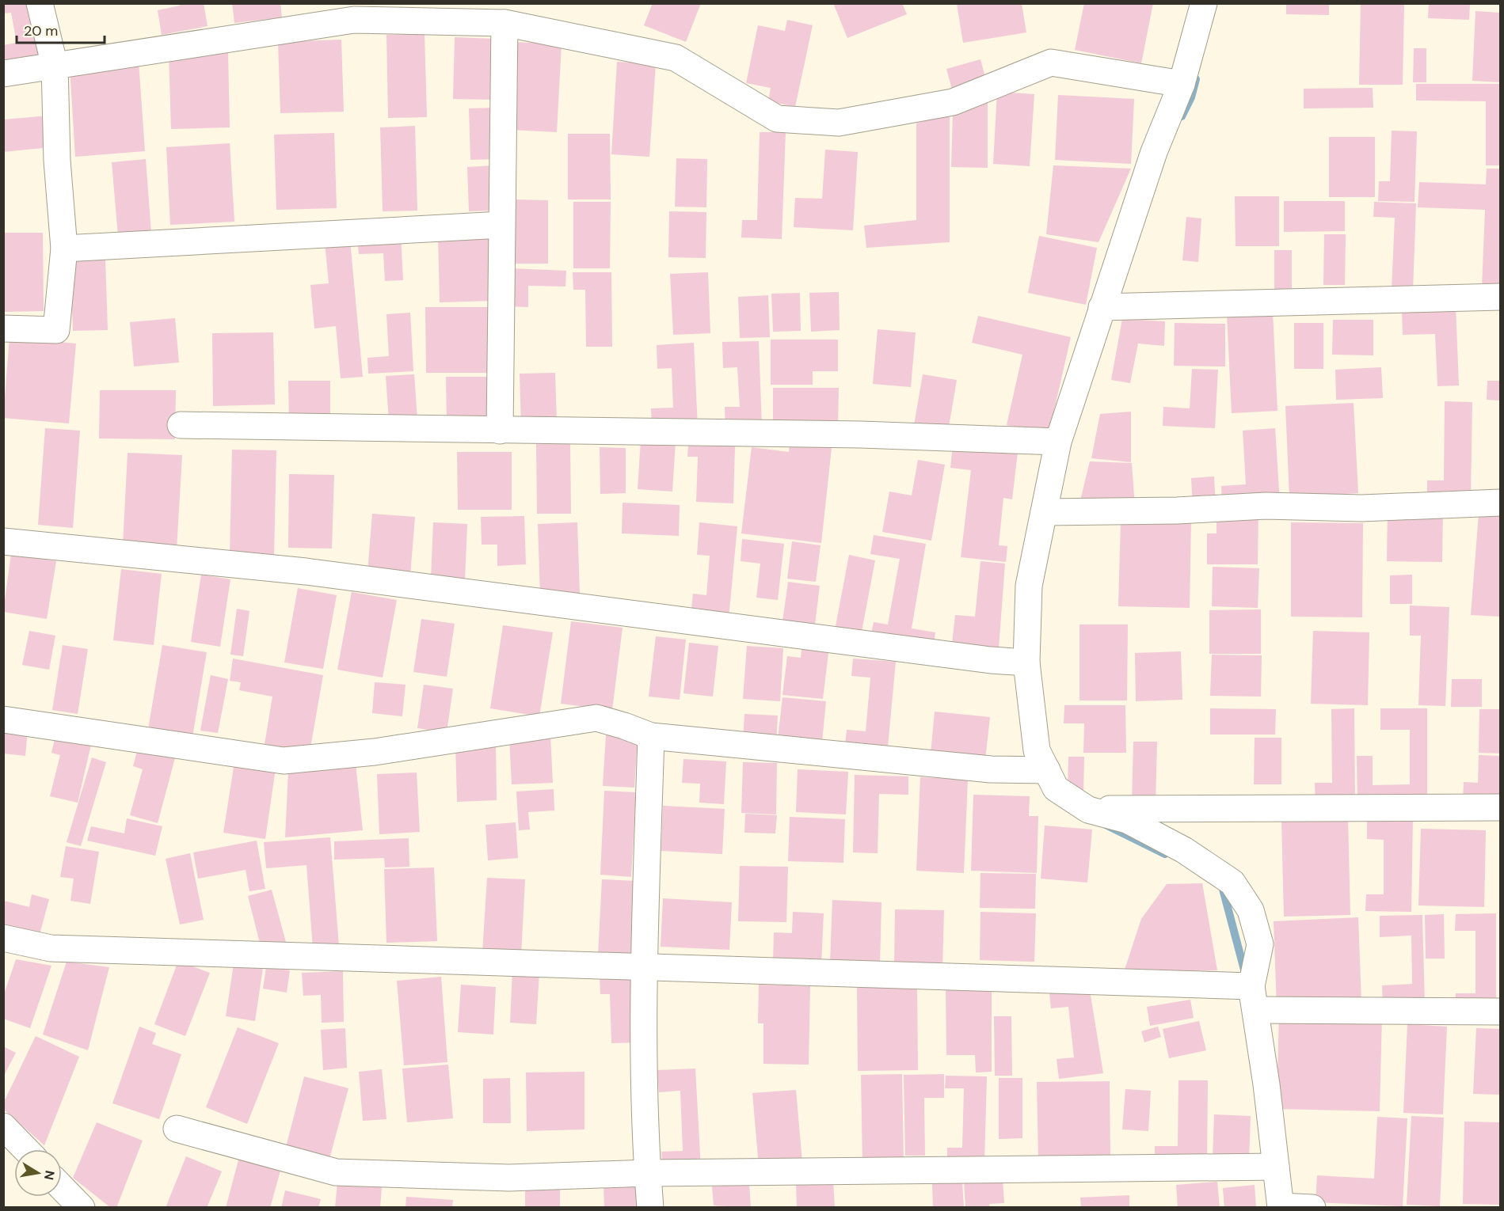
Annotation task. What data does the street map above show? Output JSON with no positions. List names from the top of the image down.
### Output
{
  "scale_bar": "20 m",
  "north": "right"
}
